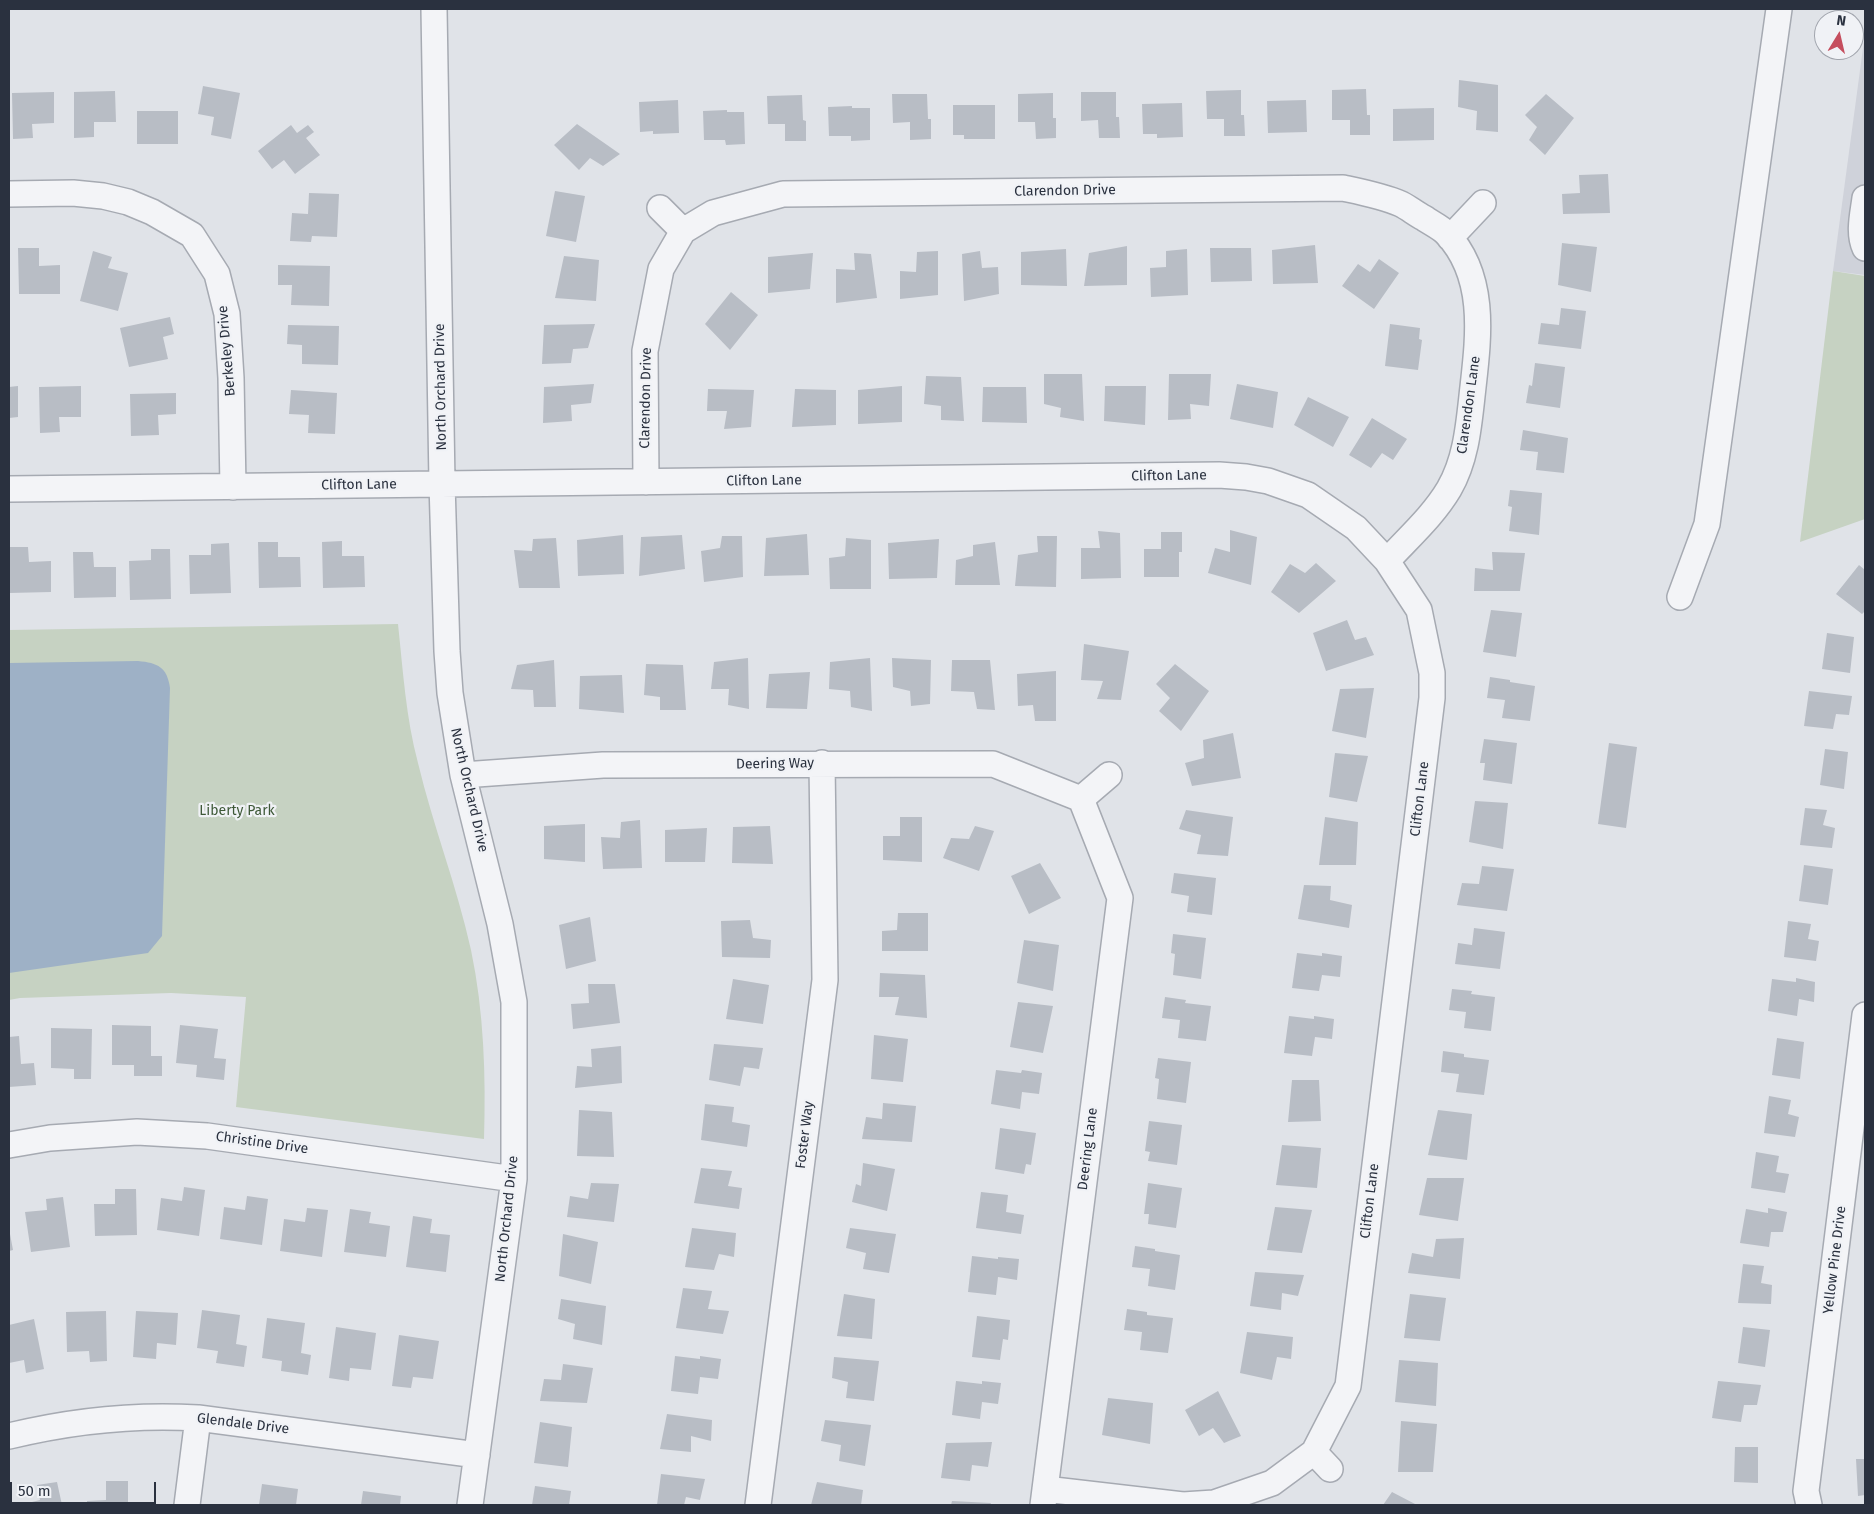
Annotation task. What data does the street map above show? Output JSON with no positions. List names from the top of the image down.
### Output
{
  "streets": {
    "street": [
      "Clarendon Drive",
      "Berkeley Drive",
      "North Orchard Drive",
      "Clarendon Lane",
      "Clifton Lane",
      "Deering Way",
      "Foster Way",
      "Christine Drive",
      "Deering Lane",
      "Yellow Pine Drive",
      "Glendale Drive"
    ]
  },
  "crossings": [
    ["Clarendon Drive", "Clarendon Lane"],
    ["Clarendon Drive", "Clifton Lane"],
    ["Berkeley Drive", "Clifton Lane"],
    ["North Orchard Drive", "Clifton Lane"],
    ["North Orchard Drive", "Deering Way"],
    ["North Orchard Drive", "Christine Drive"],
    ["North Orchard Drive", "Glendale Drive"],
    ["Clarendon Lane", "Clifton Lane"],
    ["Clifton Lane", "Deering Lane"],
    ["Deering Way", "Foster Way"],
    ["Deering Way", "Deering Lane"]
  ],
  "parks": ["Liberty Park"],
  "scale_bar": "50 m",
  "north": "top"
}
